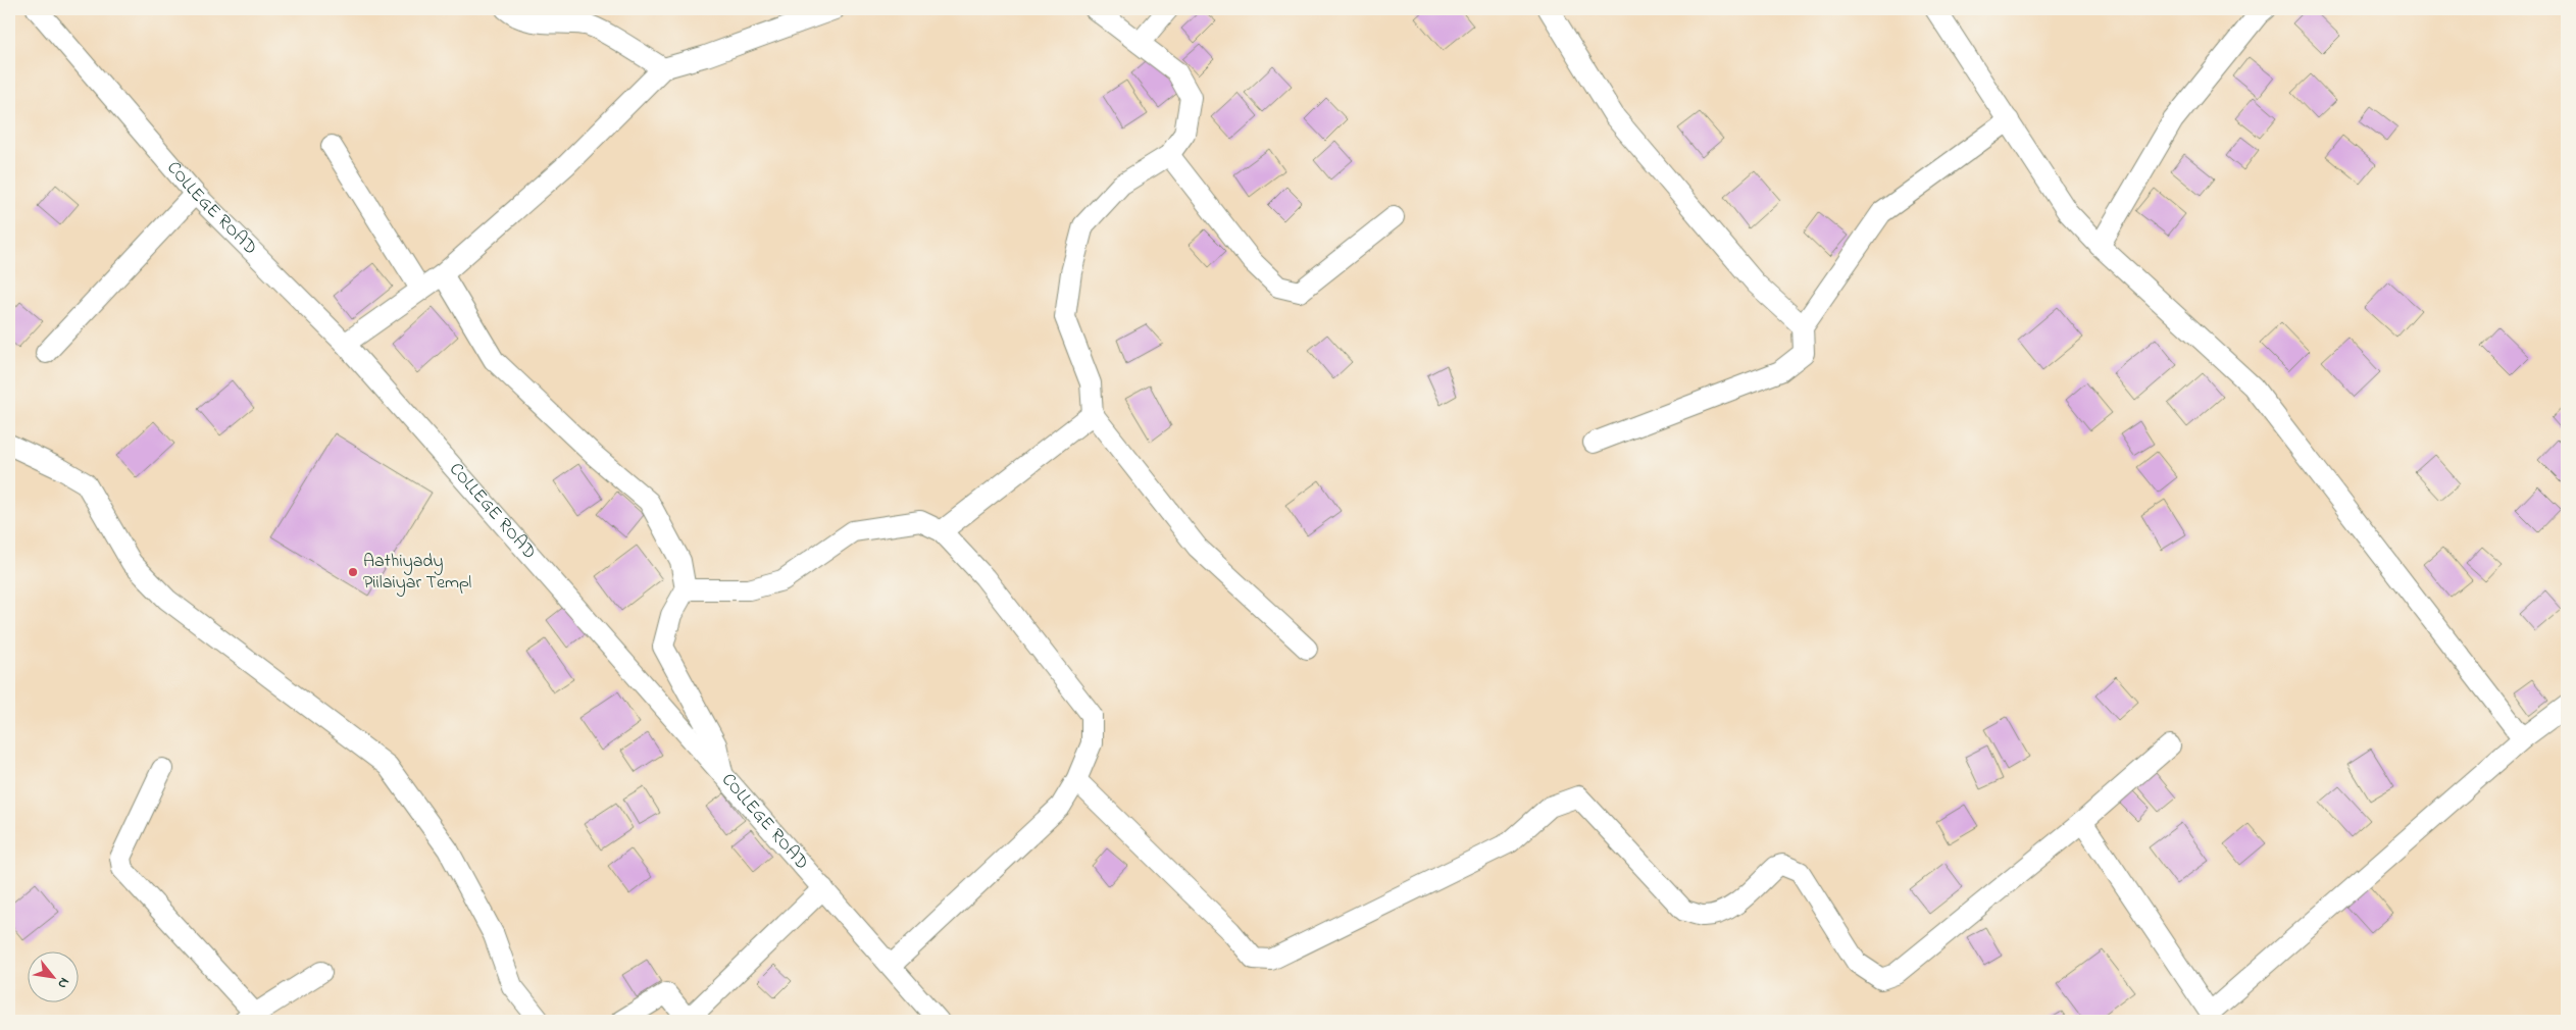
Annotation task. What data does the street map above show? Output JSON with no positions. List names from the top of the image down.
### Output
{
  "streets": {
    "street": ["COLLEGE ROAD"]
  },
  "places": ["Aathiyady Piilaiyar Templ"],
  "north": "bottom right"
}
